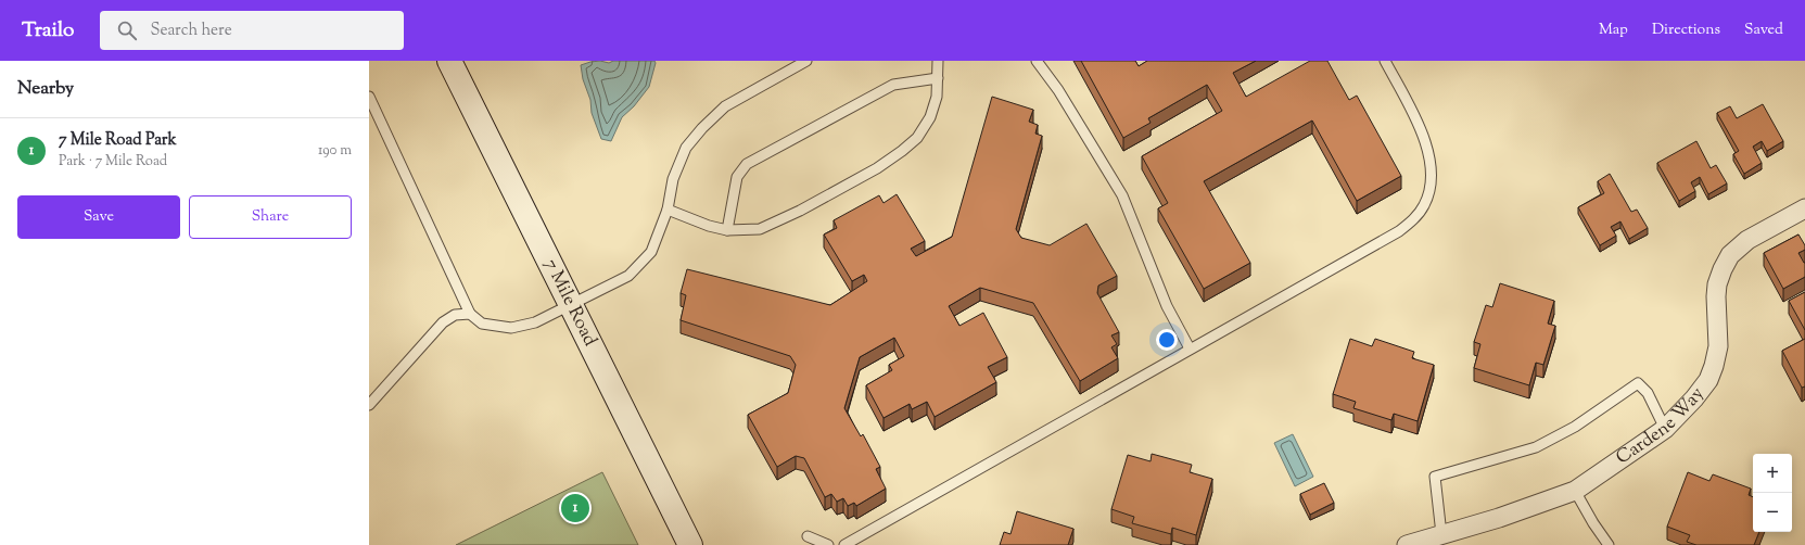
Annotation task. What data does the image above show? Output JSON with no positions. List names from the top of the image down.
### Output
{
  "streets": {
    "street": ["7 Mile Road", "Cardene Way"]
  },
  "page": {
    "header": "Trailo",
    "search": "Search here",
    "nav": ["Map", "Directions", "Saved"],
    "heading": "Nearby",
    "list": [
      {
        "mark": "1",
        "name": "7 Mile Road Park",
        "note": "Park · 7 Mile Road",
        "value": "190 m"
      }
    ],
    "buttons": ["Save", "Share"],
    "map_buttons": ["+", "−"],
    "pins": "1"
  }
}
